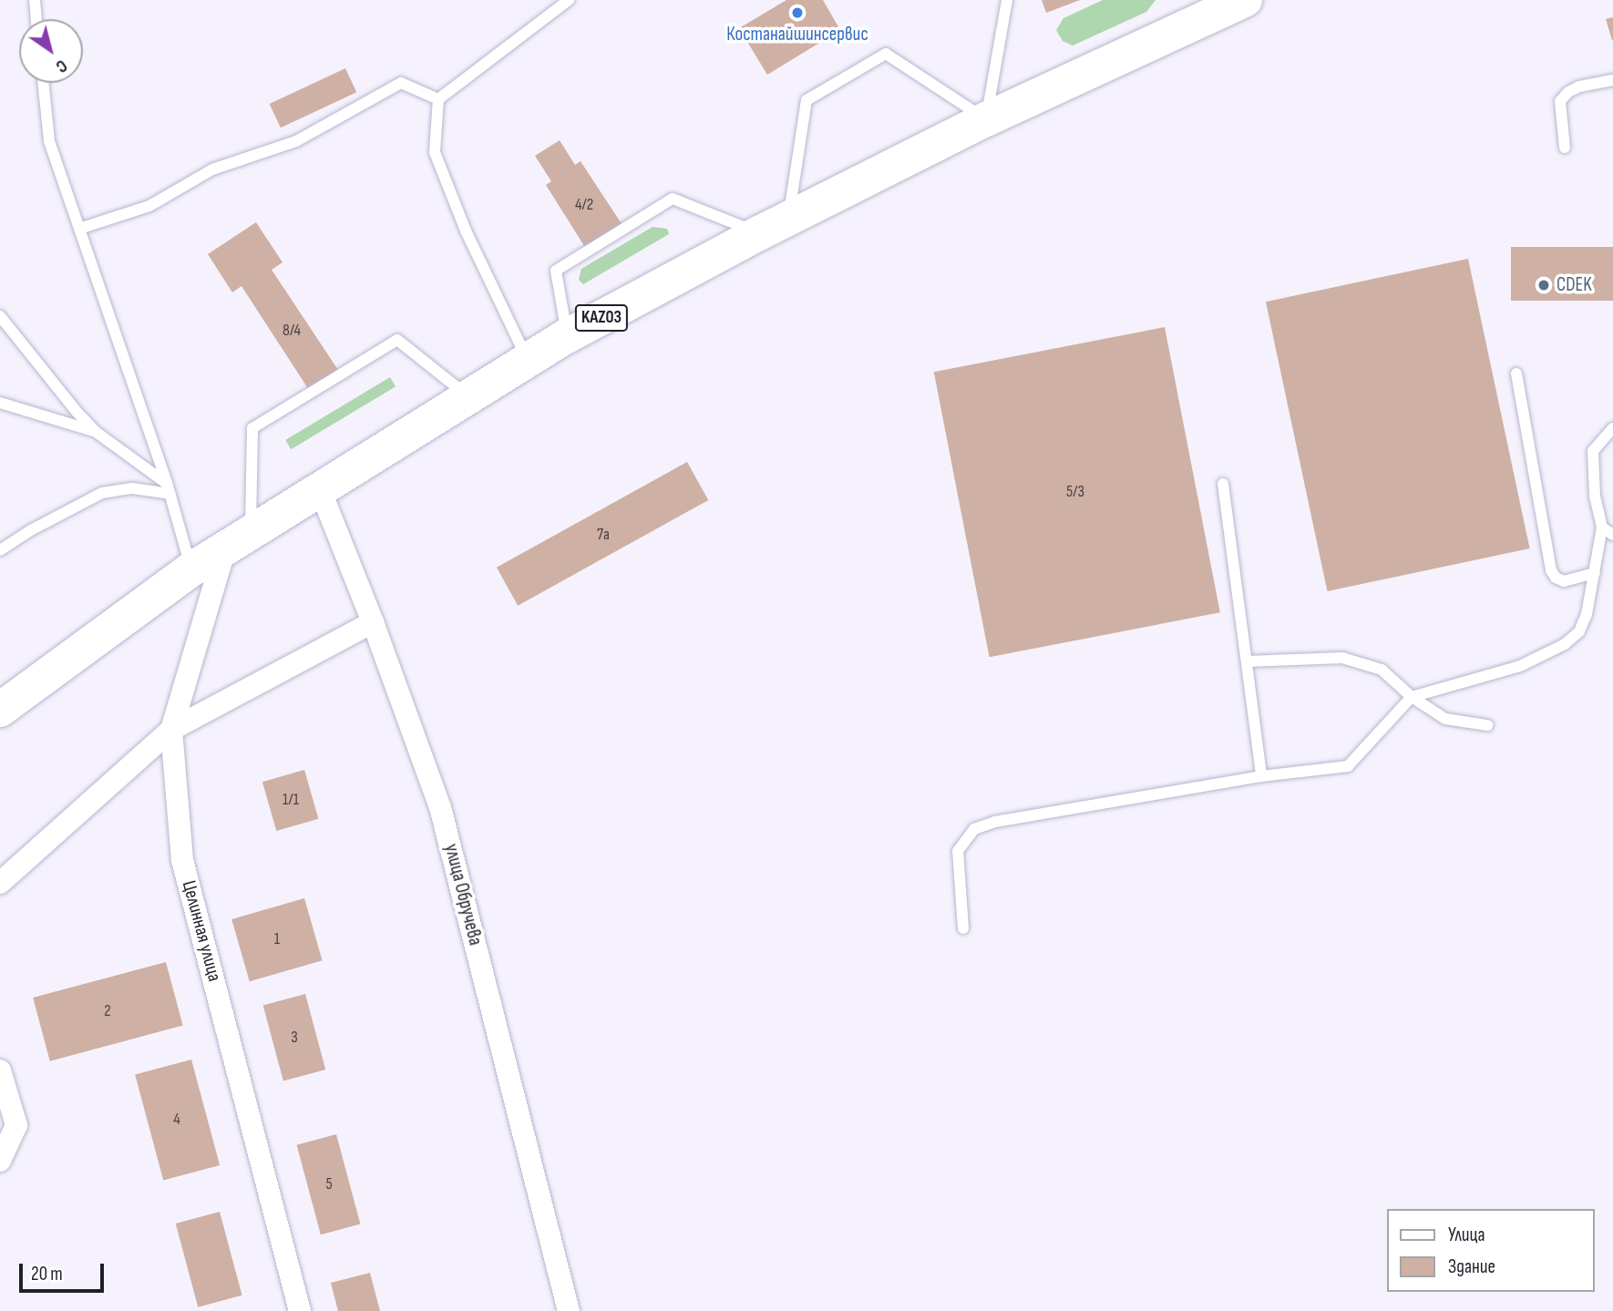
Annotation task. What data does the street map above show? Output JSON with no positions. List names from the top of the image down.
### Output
{
  "streets": {
    "highway": ["KАZ03"],
    "street": ["улица Обручева", "Целинная улица"]
  },
  "crossings": [
    ["KАZ03", "улица Обручева"],
    ["KАZ03", "Целинная улица"]
  ],
  "places": ["Костанайшинсервис", "CDEK"],
  "house_numbers": [
    "4/2",
    "8/4",
    "5/3",
    "7а",
    "1/1",
    "1",
    "2",
    "3",
    "4",
    "5"
  ],
  "legend": ["Улица", "Здание"],
  "scale_bar": "20 m",
  "north": "bottom right"
}
